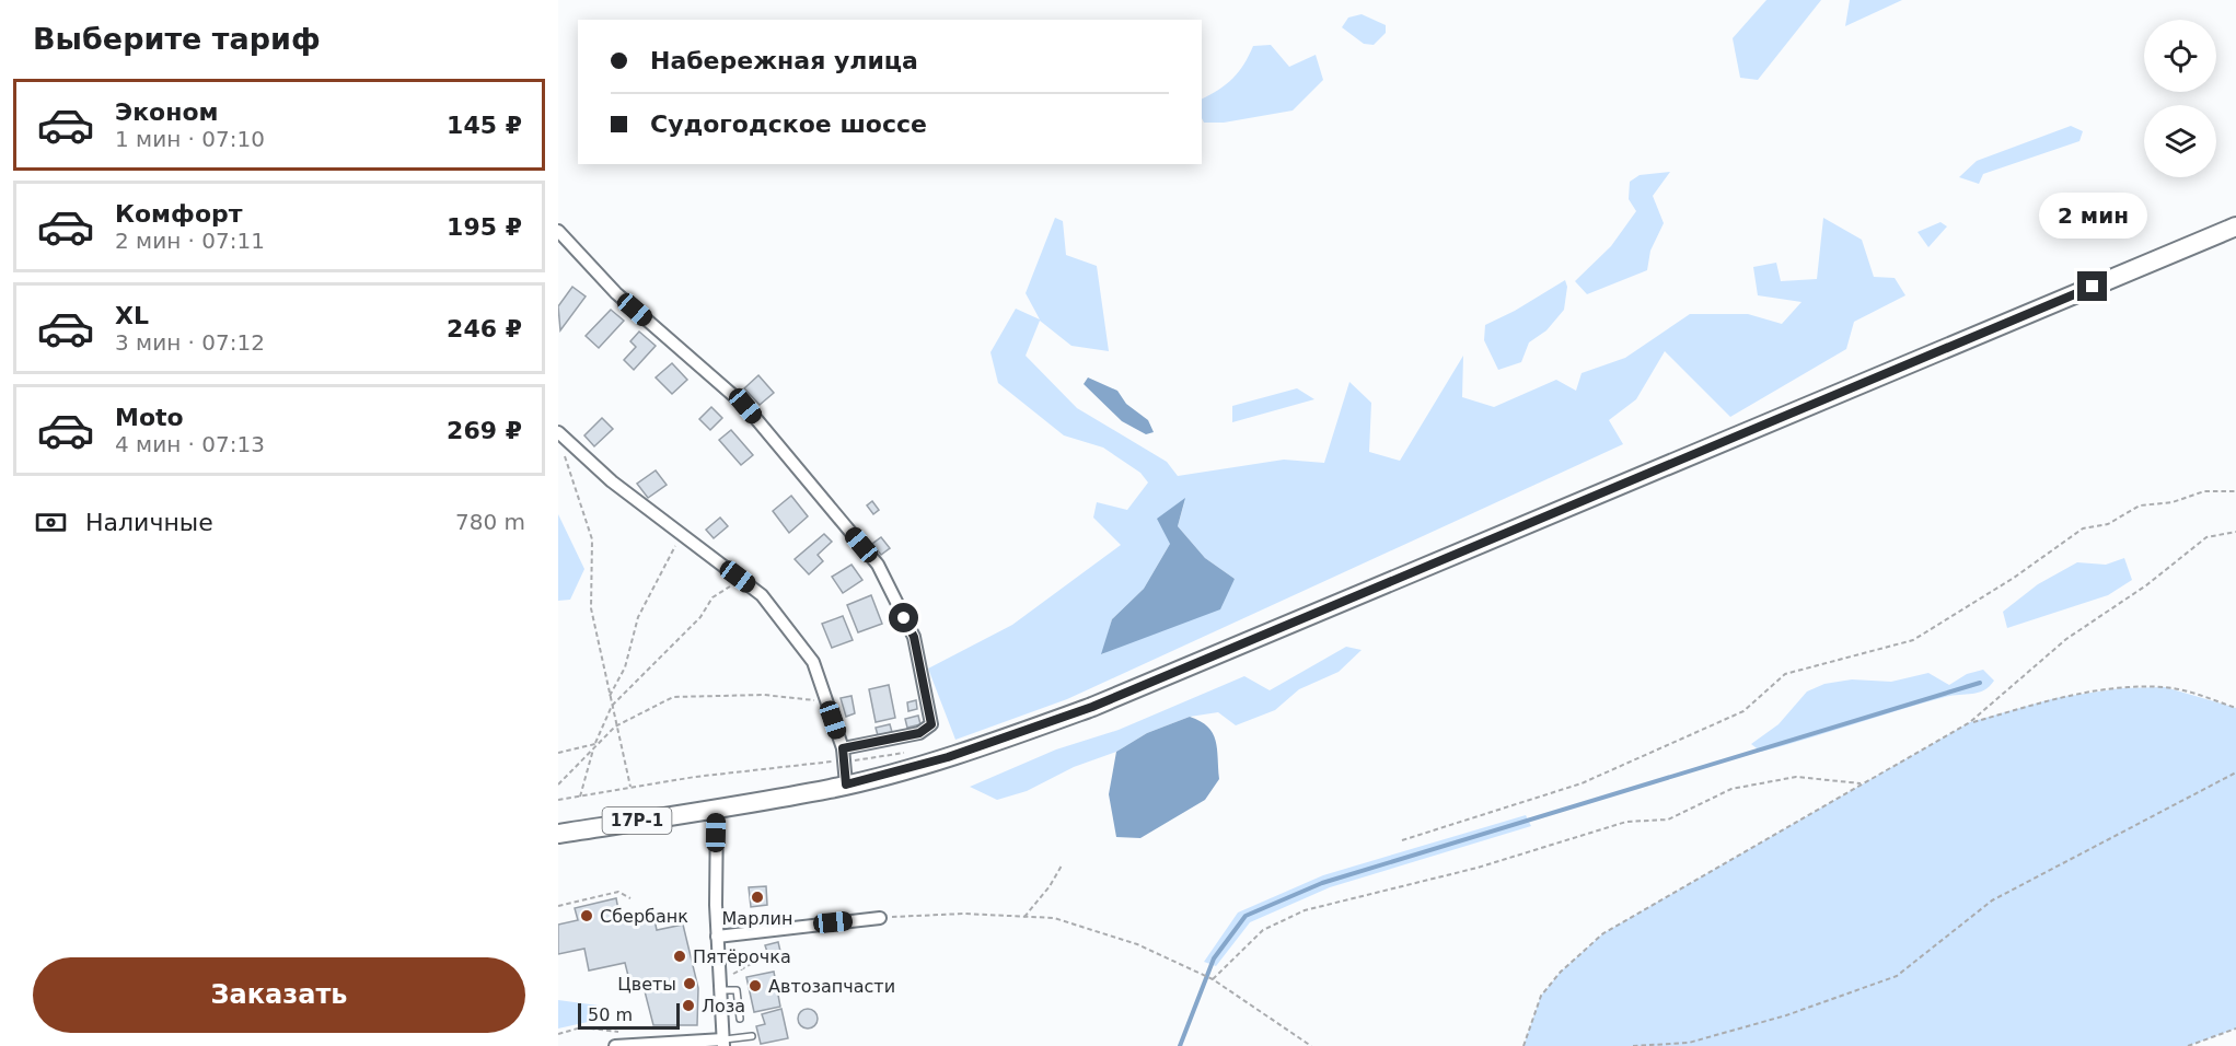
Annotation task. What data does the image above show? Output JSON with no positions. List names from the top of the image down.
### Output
{
  "streets": {
    "main road": ["17Р-1"]
  },
  "places": [
    "Марлин",
    "Сбербанк",
    "Пятёрочка",
    "Цветы",
    "Автозапчасти",
    "Лоза"
  ],
  "scale_bar": "50 m",
  "page": {
    "heading": "Выберите тариф",
    "banner": ["Набережная улица", "Судогодское шоссе"],
    "list": [
      {
        "name": "Эконом",
        "note": "1 мин · 07:10",
        "value": "145 ₽"
      },
      {
        "name": "Комфорт",
        "note": "2 мин · 07:11",
        "value": "195 ₽"
      },
      {
        "name": "XL",
        "note": "3 мин · 07:12",
        "value": "246 ₽"
      },
      {
        "name": "Moto",
        "note": "4 мин · 07:13",
        "value": "269 ₽"
      }
    ],
    "bubble": "2 мин",
    "pay": ["Наличные", "780 m"],
    "buttons": "Заказать",
    "scale": "50 m"
  }
}
